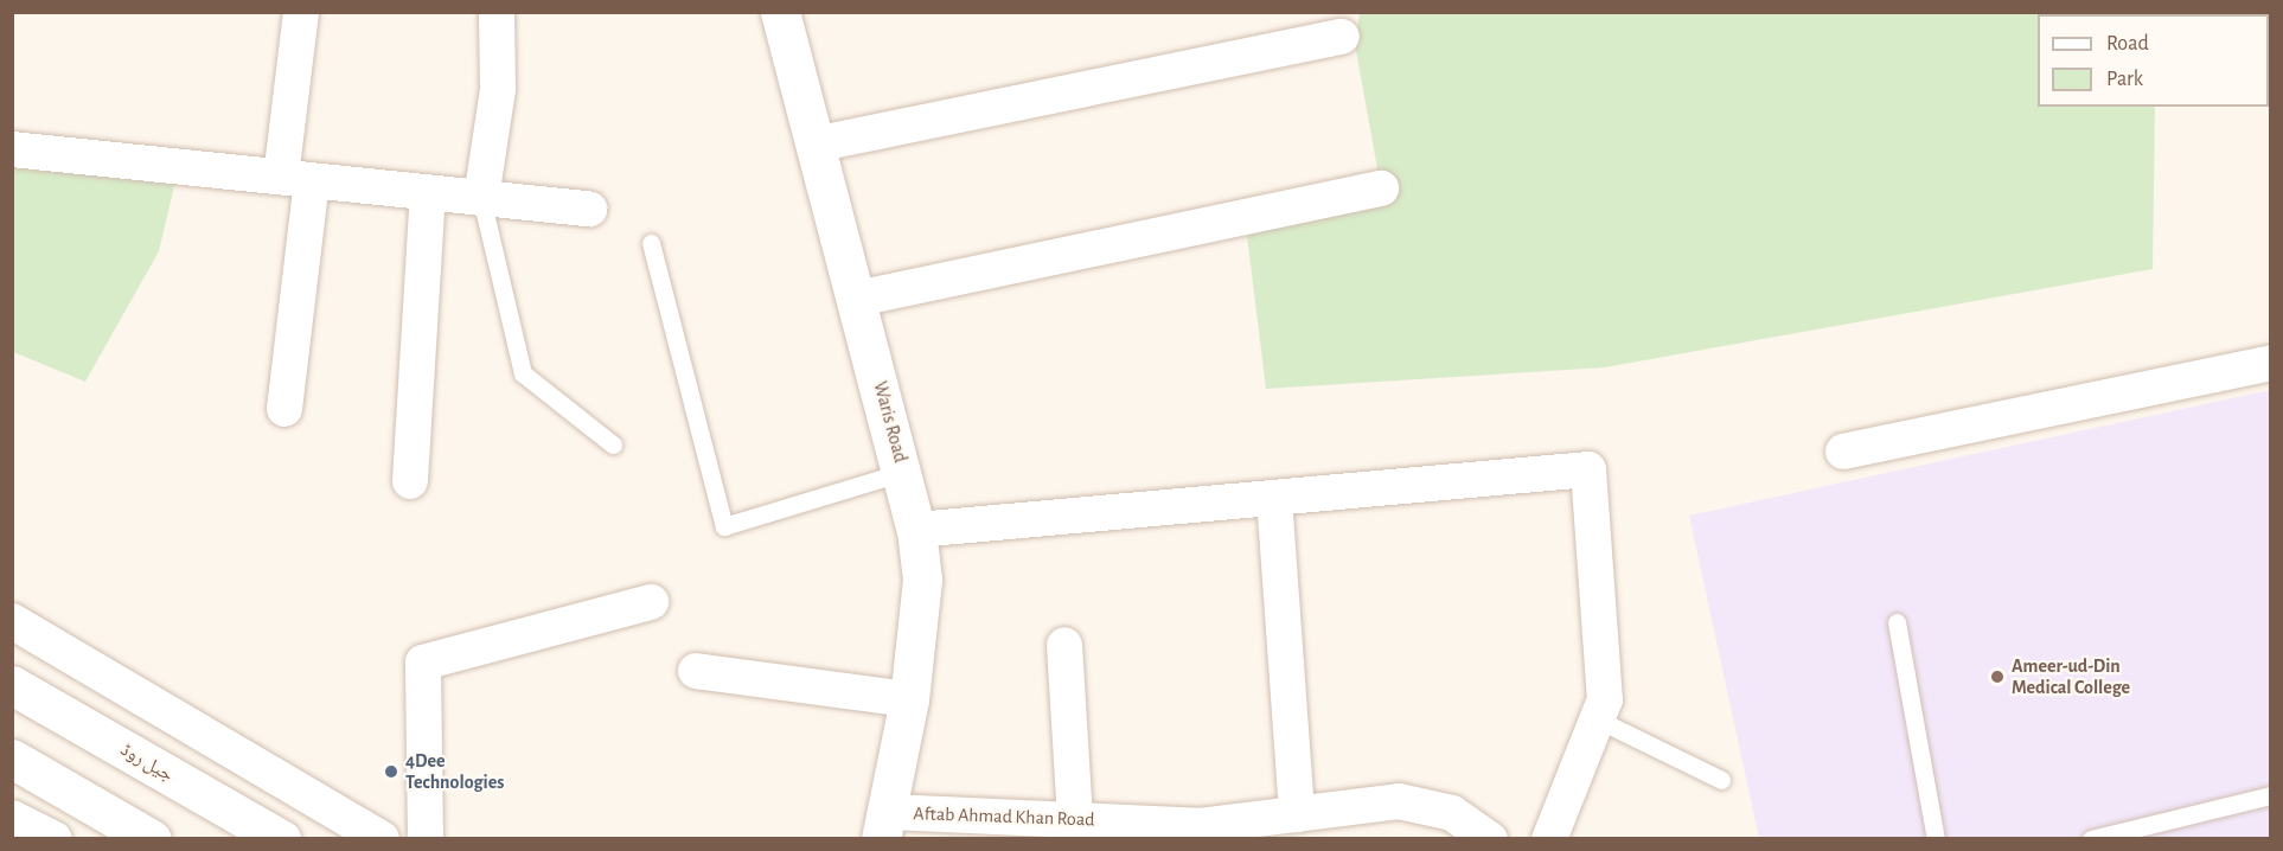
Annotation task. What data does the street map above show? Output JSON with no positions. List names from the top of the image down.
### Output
{
  "streets": {
    "street": ["Waris Road", "جیل روڈ", "Aftab Ahmad Khan Road"]
  },
  "crossings": [
    ["Waris Road", "Aftab Ahmad Khan Road"]
  ],
  "places": ["Ameer-ud-Din Medical College", "4Dee Technologies"],
  "legend": ["Road", "Park"]
}
